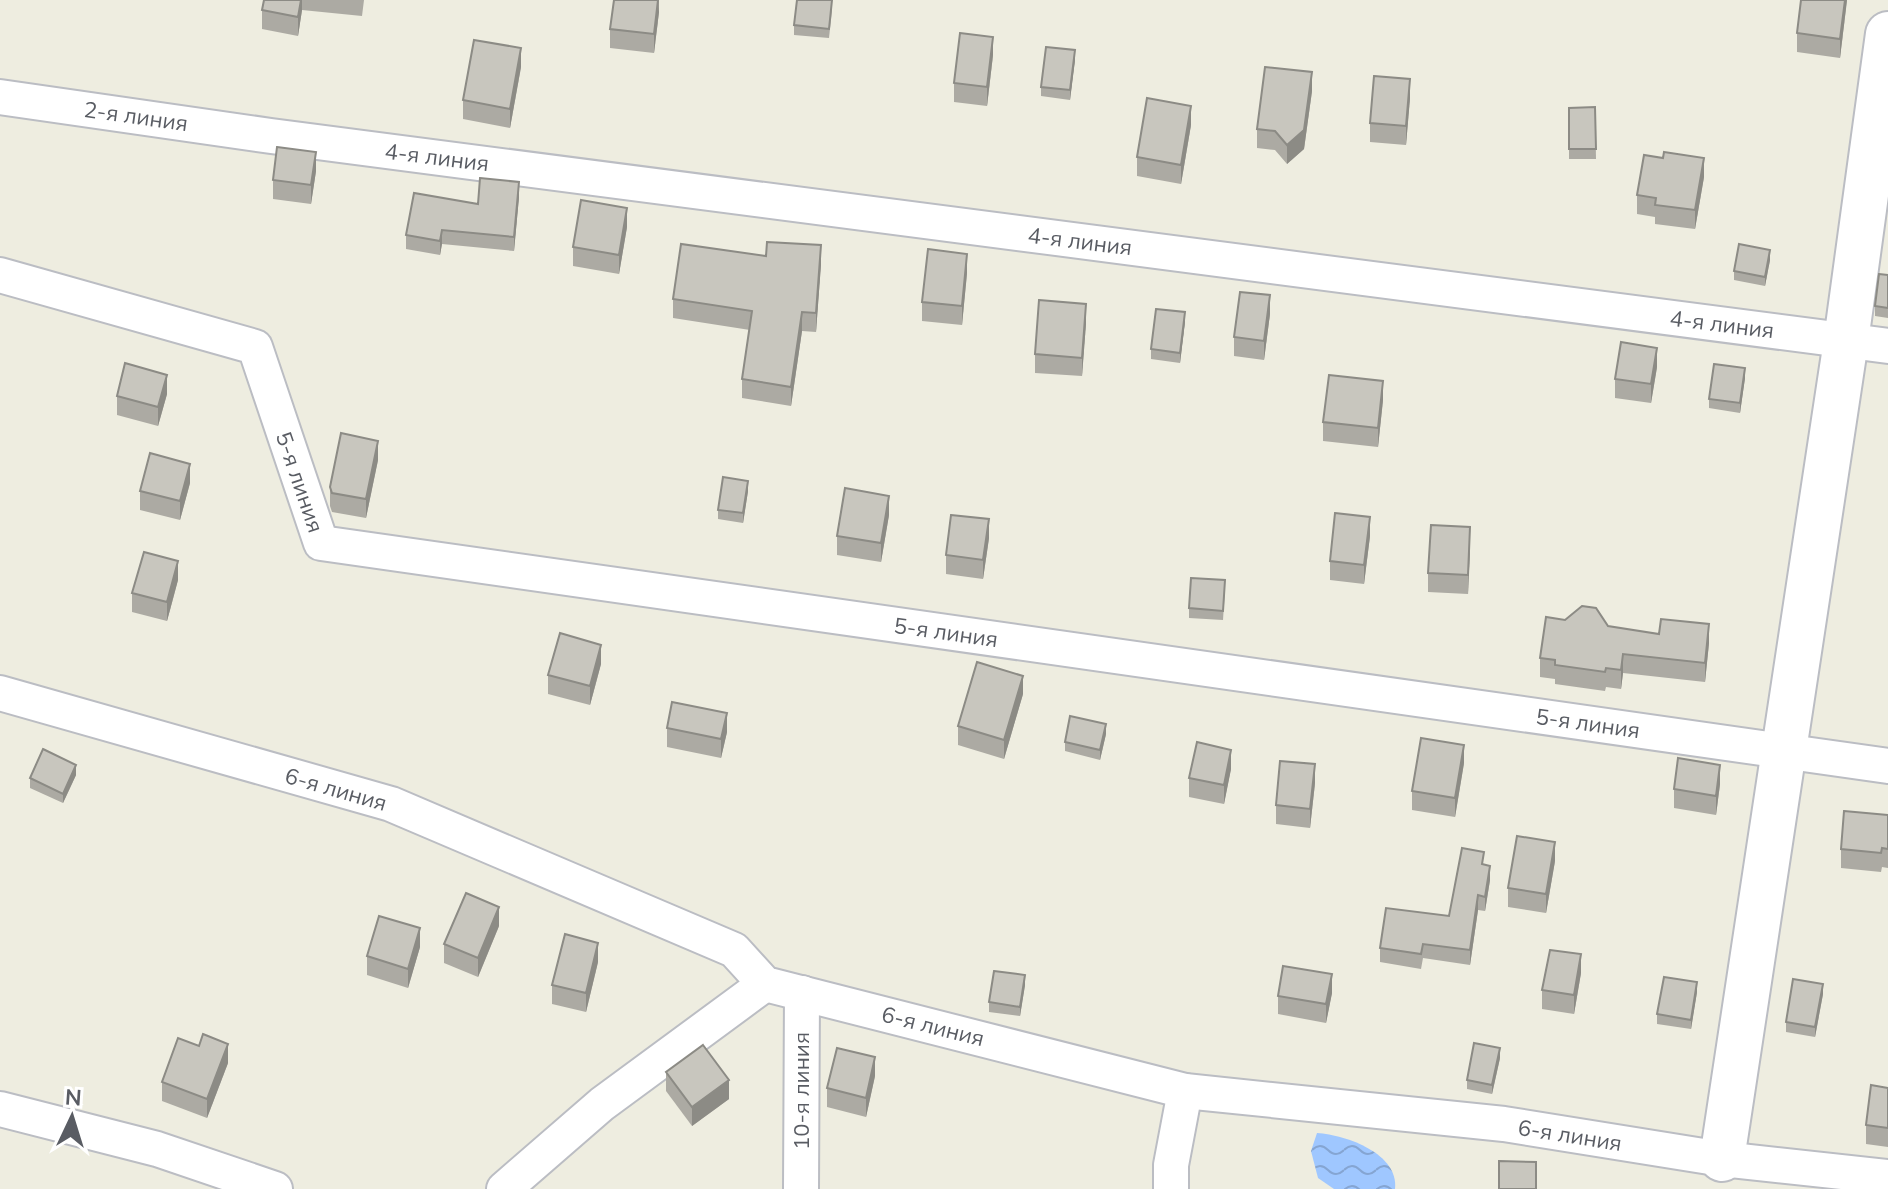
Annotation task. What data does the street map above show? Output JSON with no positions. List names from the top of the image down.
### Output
{
  "streets": {
    "street": [
      "2-я линия",
      "4-я линия",
      "5-я линия",
      "6-я линия",
      "10-я линия"
    ]
  },
  "crossings": [
    ["2-я линия", "4-я линия"],
    ["6-я линия", "10-я линия"]
  ],
  "north": "top"
}
